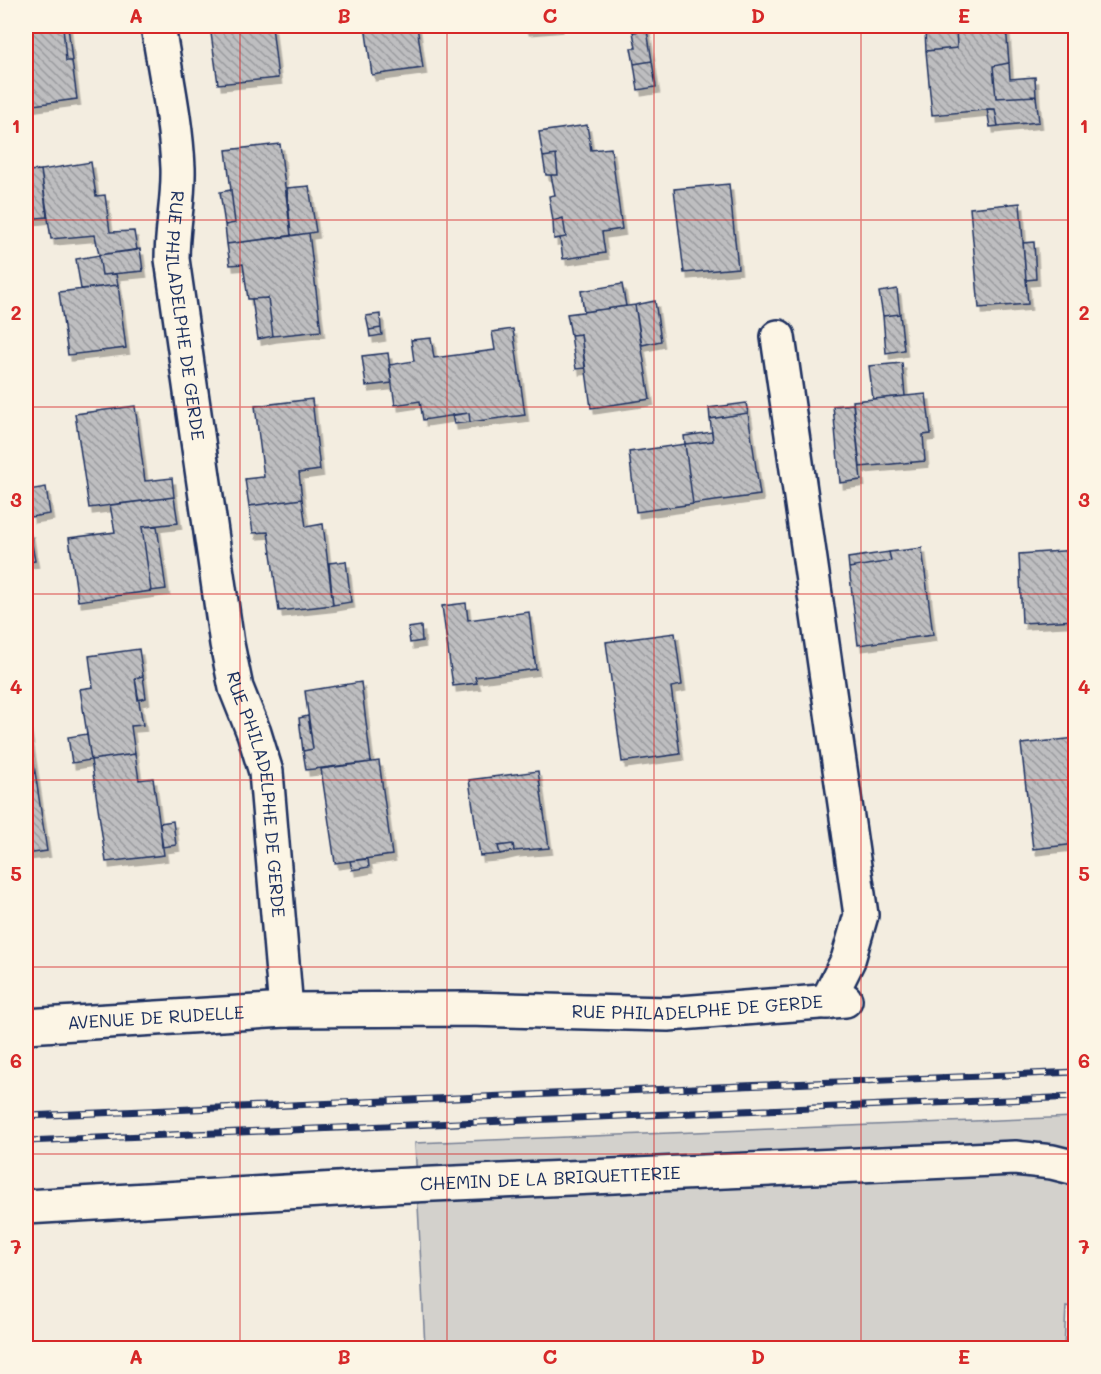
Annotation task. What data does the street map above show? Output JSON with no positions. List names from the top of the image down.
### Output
{
  "streets": {
    "street": ["RUE PHILADELPHE DE GERDE", "AVENUE DE RUDELLE", "CHEMIN DE LA BRIQUETTERIE"]
  },
  "crossings": [
    ["RUE PHILADELPHE DE GERDE", "AVENUE DE RUDELLE"]
  ],
  "grid": {
    "columns": [
      "A",
      "B",
      "C",
      "D",
      "E"
    ],
    "rows": [
      "1",
      "2",
      "3",
      "4",
      "5",
      "6",
      "7"
    ]
  }
}
